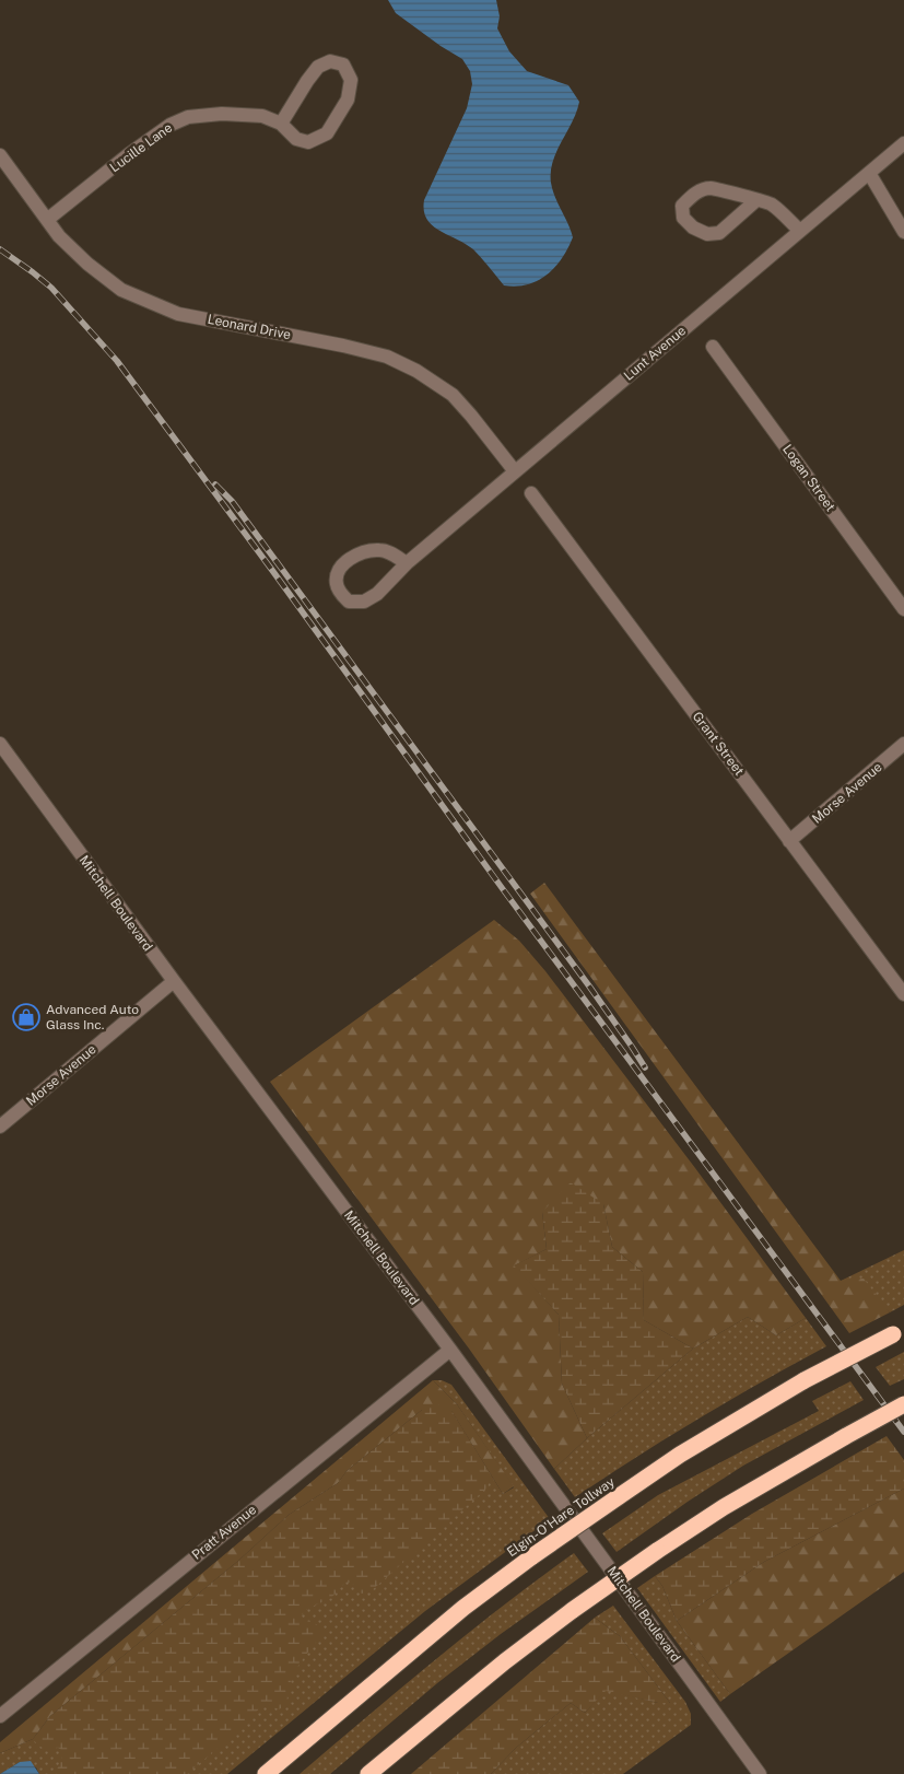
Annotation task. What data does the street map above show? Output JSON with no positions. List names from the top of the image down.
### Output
{
  "streets": {
    "highway": ["Elgin-O'Hare Tollway"],
    "street": [
      "Lucille Lane",
      "Leonard Drive",
      "Lunt Avenue",
      "Logan Street",
      "Grant Street",
      "Morse Avenue",
      "Mitchell Boulevard",
      "Pratt Avenue"
    ]
  },
  "crossings": [
    ["Lucille Lane", "Leonard Drive"],
    ["Leonard Drive", "Lunt Avenue"],
    ["Grant Street", "Morse Avenue"],
    ["Morse Avenue", "Mitchell Boulevard"],
    ["Mitchell Boulevard", "Pratt Avenue"]
  ],
  "places": {
    "shop": ["Advanced Auto Glass Inc."]
  }
}
